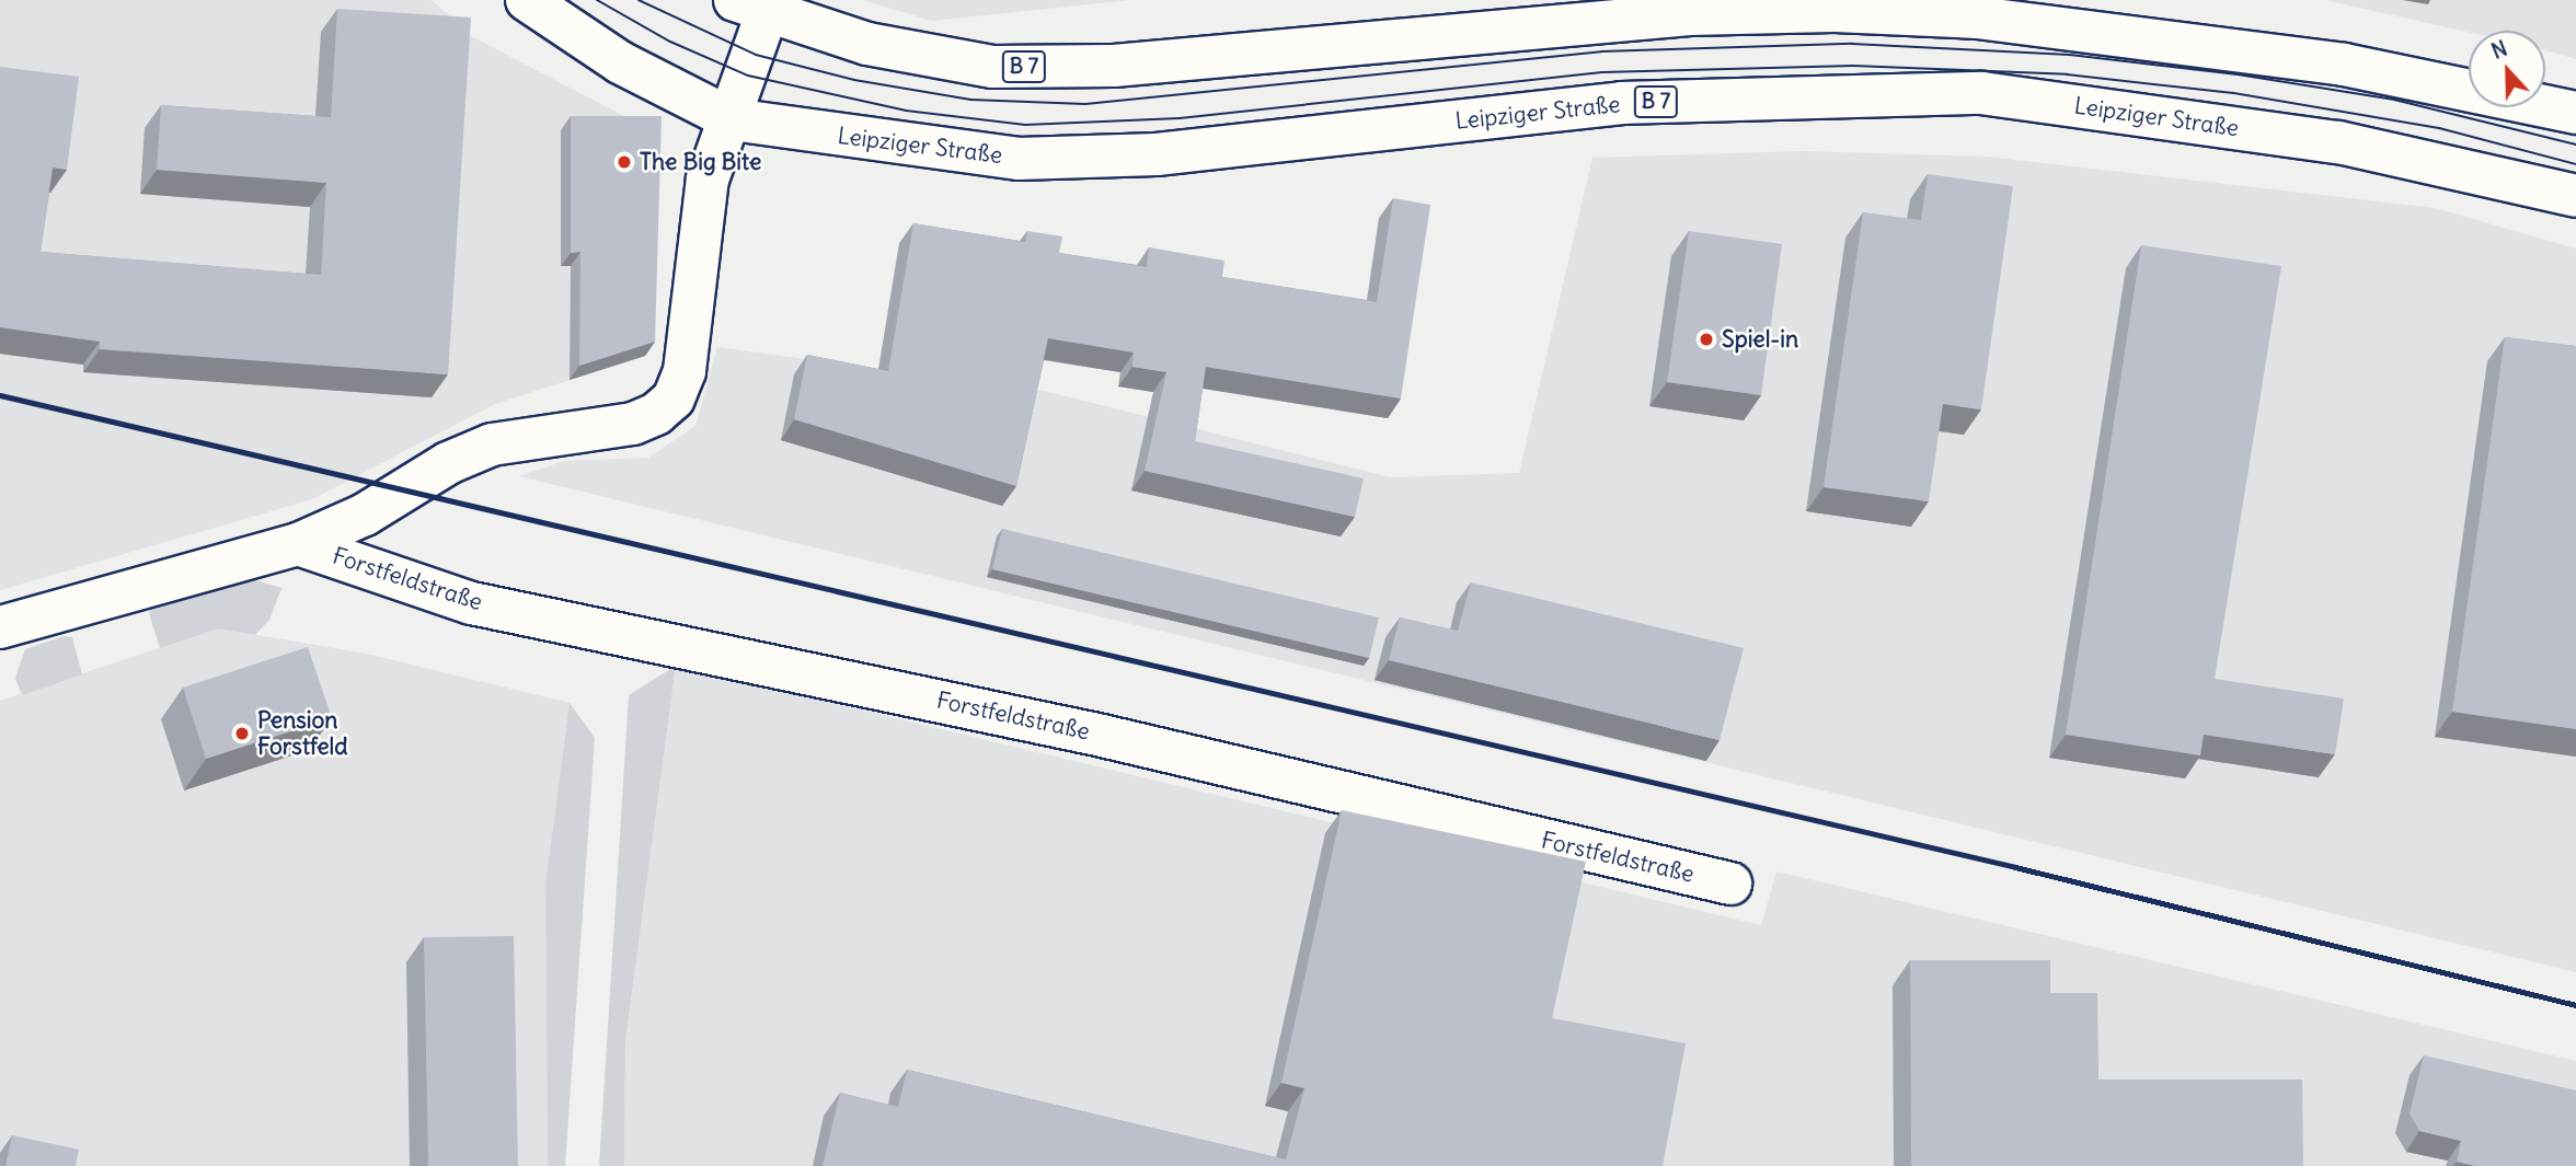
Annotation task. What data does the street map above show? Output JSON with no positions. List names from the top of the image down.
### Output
{
  "streets": {
    "main road": ["B 7", "Leipziger Straße", "Forstfeldstraße"]
  },
  "crossings": [
    ["B 7", "Forstfeldstraße"],
    ["Leipziger Straße", "Forstfeldstraße"]
  ],
  "places": ["The Big Bite", "Spiel-in", "Pension Forstfeld"],
  "north": "top"
}
